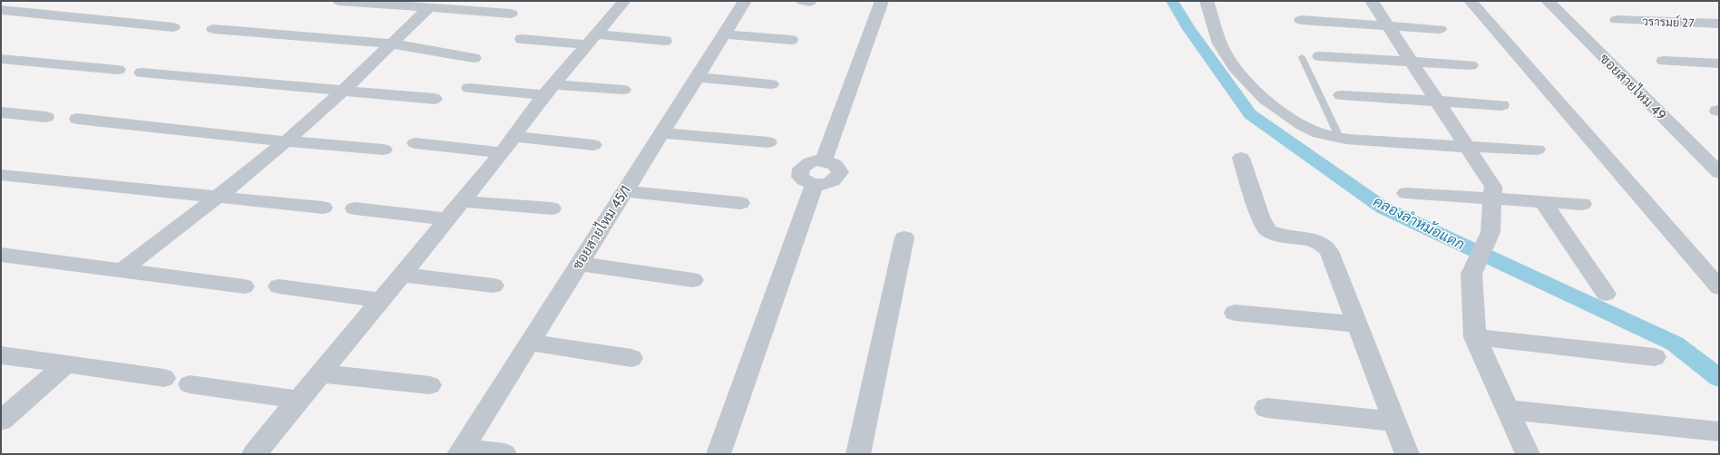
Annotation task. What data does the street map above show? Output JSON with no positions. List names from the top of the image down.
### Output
{
  "streets": {
    "street": ["วรารมย์ 27", "ซอยสายไหม 49", "ซอยสายไหม 45/1"]
  },
  "water": ["คลองลำหม้อแตก"]
}
